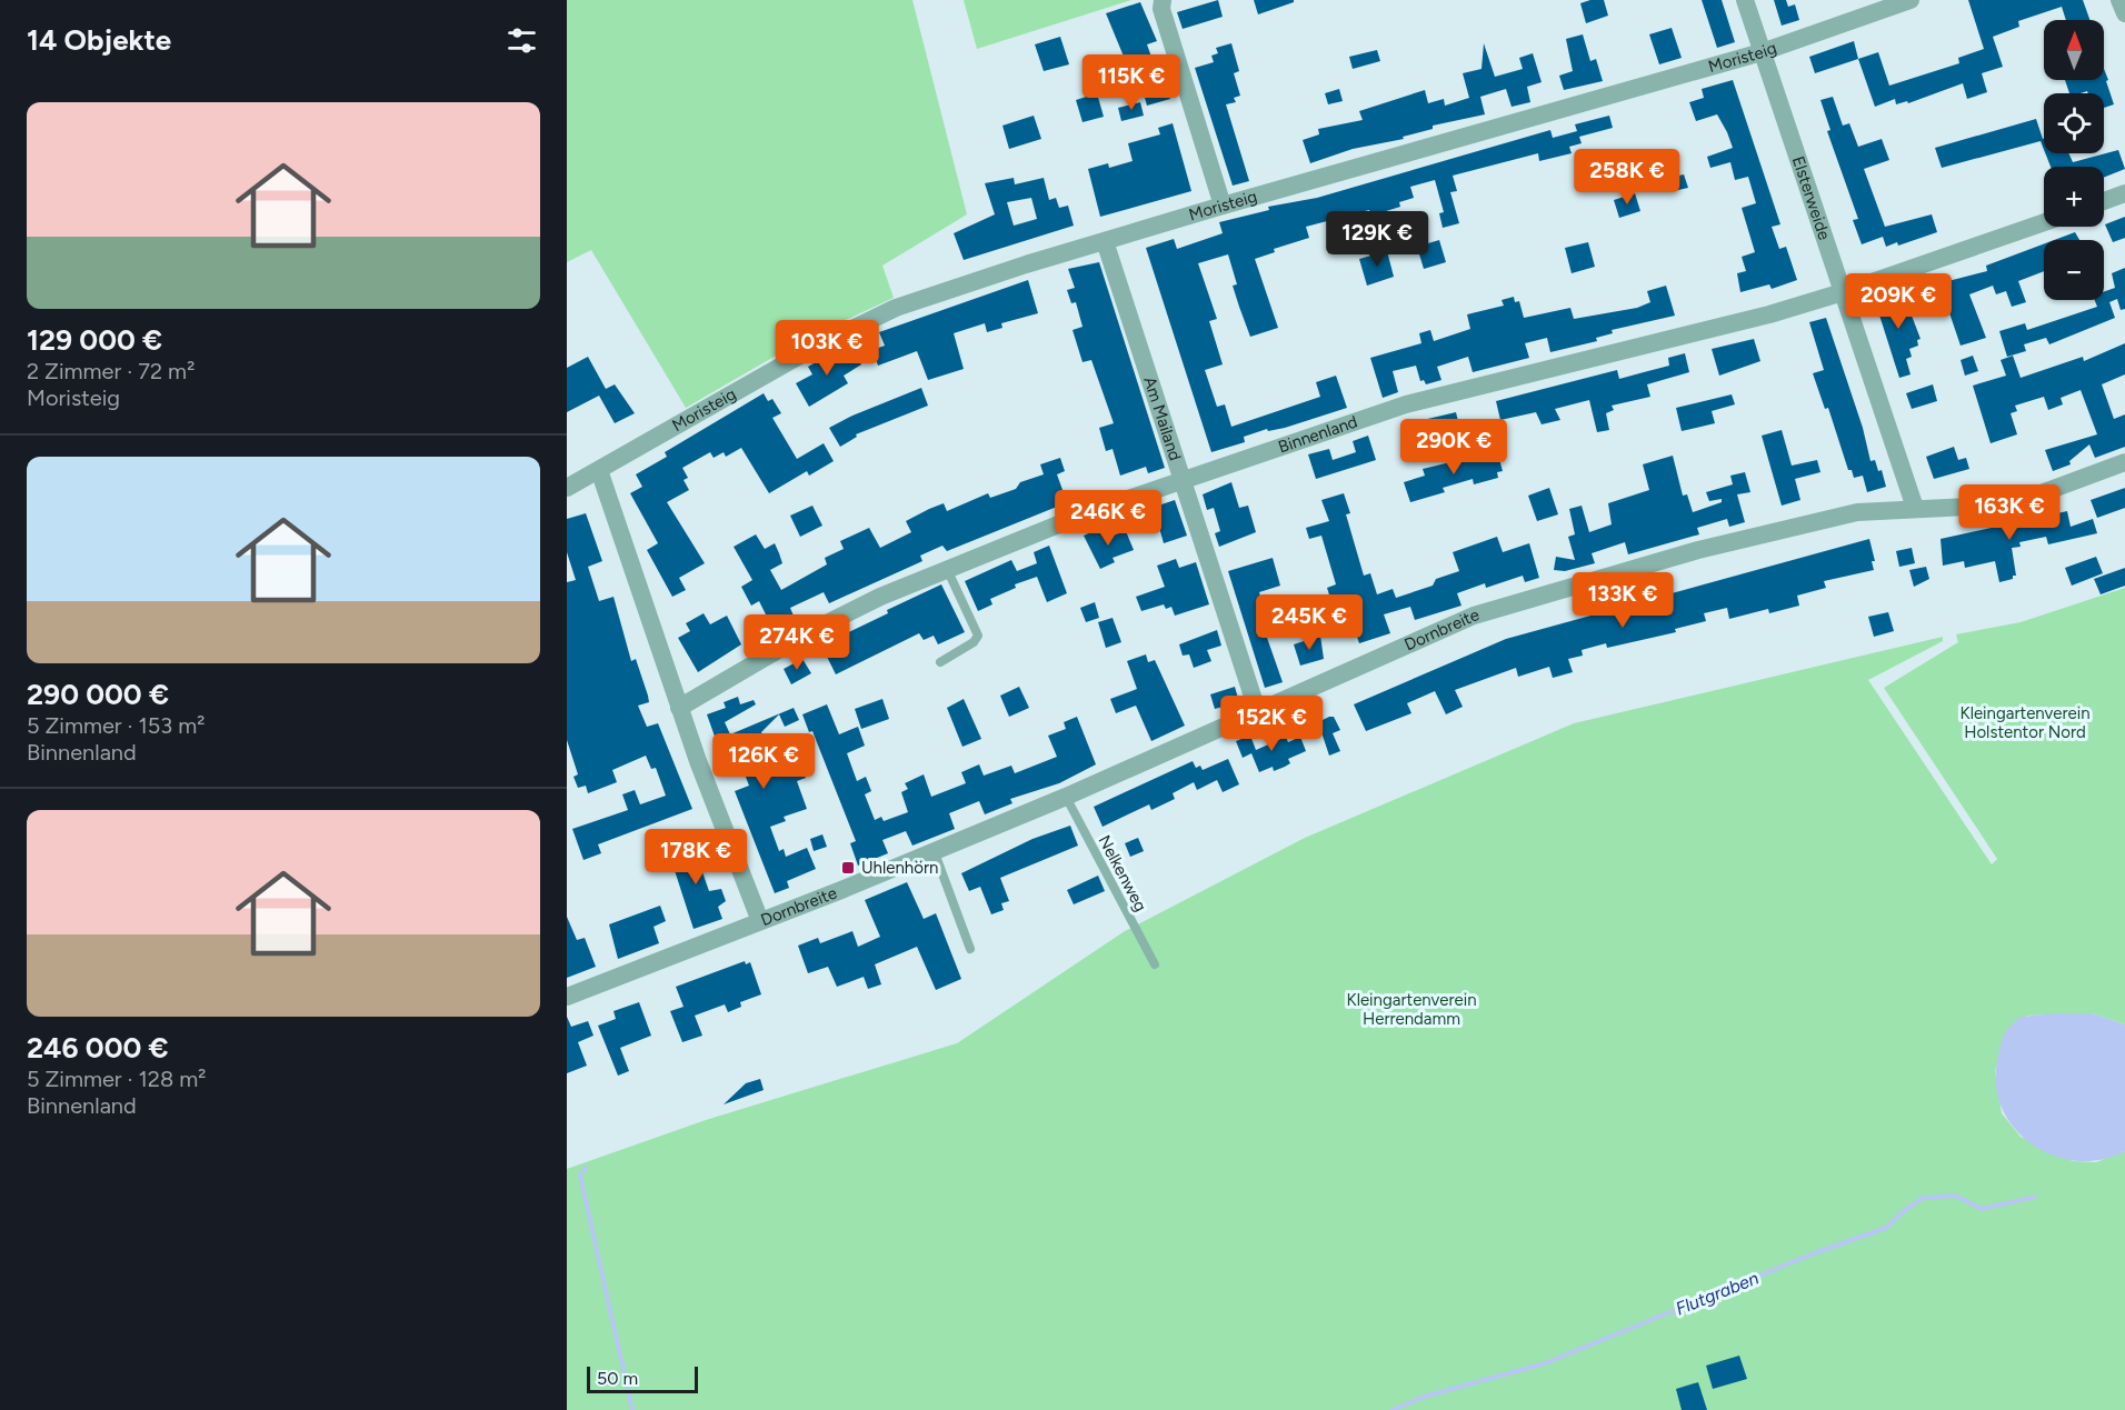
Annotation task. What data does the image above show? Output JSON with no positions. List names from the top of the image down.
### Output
{
  "streets": {
    "street": [
      "Moristeig",
      "Elsterweide",
      "Am Mailand",
      "Binnenland",
      "Dornbreite"
    ],
    "lane": ["Nelkenweg"]
  },
  "crossings": [
    ["Moristeig", "Elsterweide"],
    ["Moristeig", "Am Mailand"],
    ["Elsterweide", "Binnenland"],
    ["Elsterweide", "Dornbreite"],
    ["Am Mailand", "Binnenland"],
    ["Am Mailand", "Dornbreite"],
    ["Dornbreite", "Nelkenweg"]
  ],
  "water": ["Flutgraben"],
  "parks": ["Kleingartenverein Holstentor Nord", "Kleingartenverein Herrendamm"],
  "places": {
    "transit": ["Uhlenhörn"]
  },
  "scale_bar": "50 m",
  "north": "top",
  "page": {
    "heading": "14 Objekte",
    "map_buttons": ["+", "−"],
    "price": [
      "115K €",
      "258K €",
      "129K €",
      "209K €",
      "103K €",
      "290K €",
      "163K €",
      "246K €",
      "133K €",
      "245K €",
      "274K €",
      "152K €",
      "126K €",
      "178K €"
    ],
    "list": [
      {
        "name": "129 000 €",
        "note": "2 Zimmer · 72 m² · Moristeig"
      },
      {
        "name": "290 000 €",
        "note": "5 Zimmer · 153 m² · Binnenland"
      },
      {
        "name": "246 000 €",
        "note": "5 Zimmer · 128 m² · Binnenland"
      }
    ],
    "scale": "50 m"
  }
}
